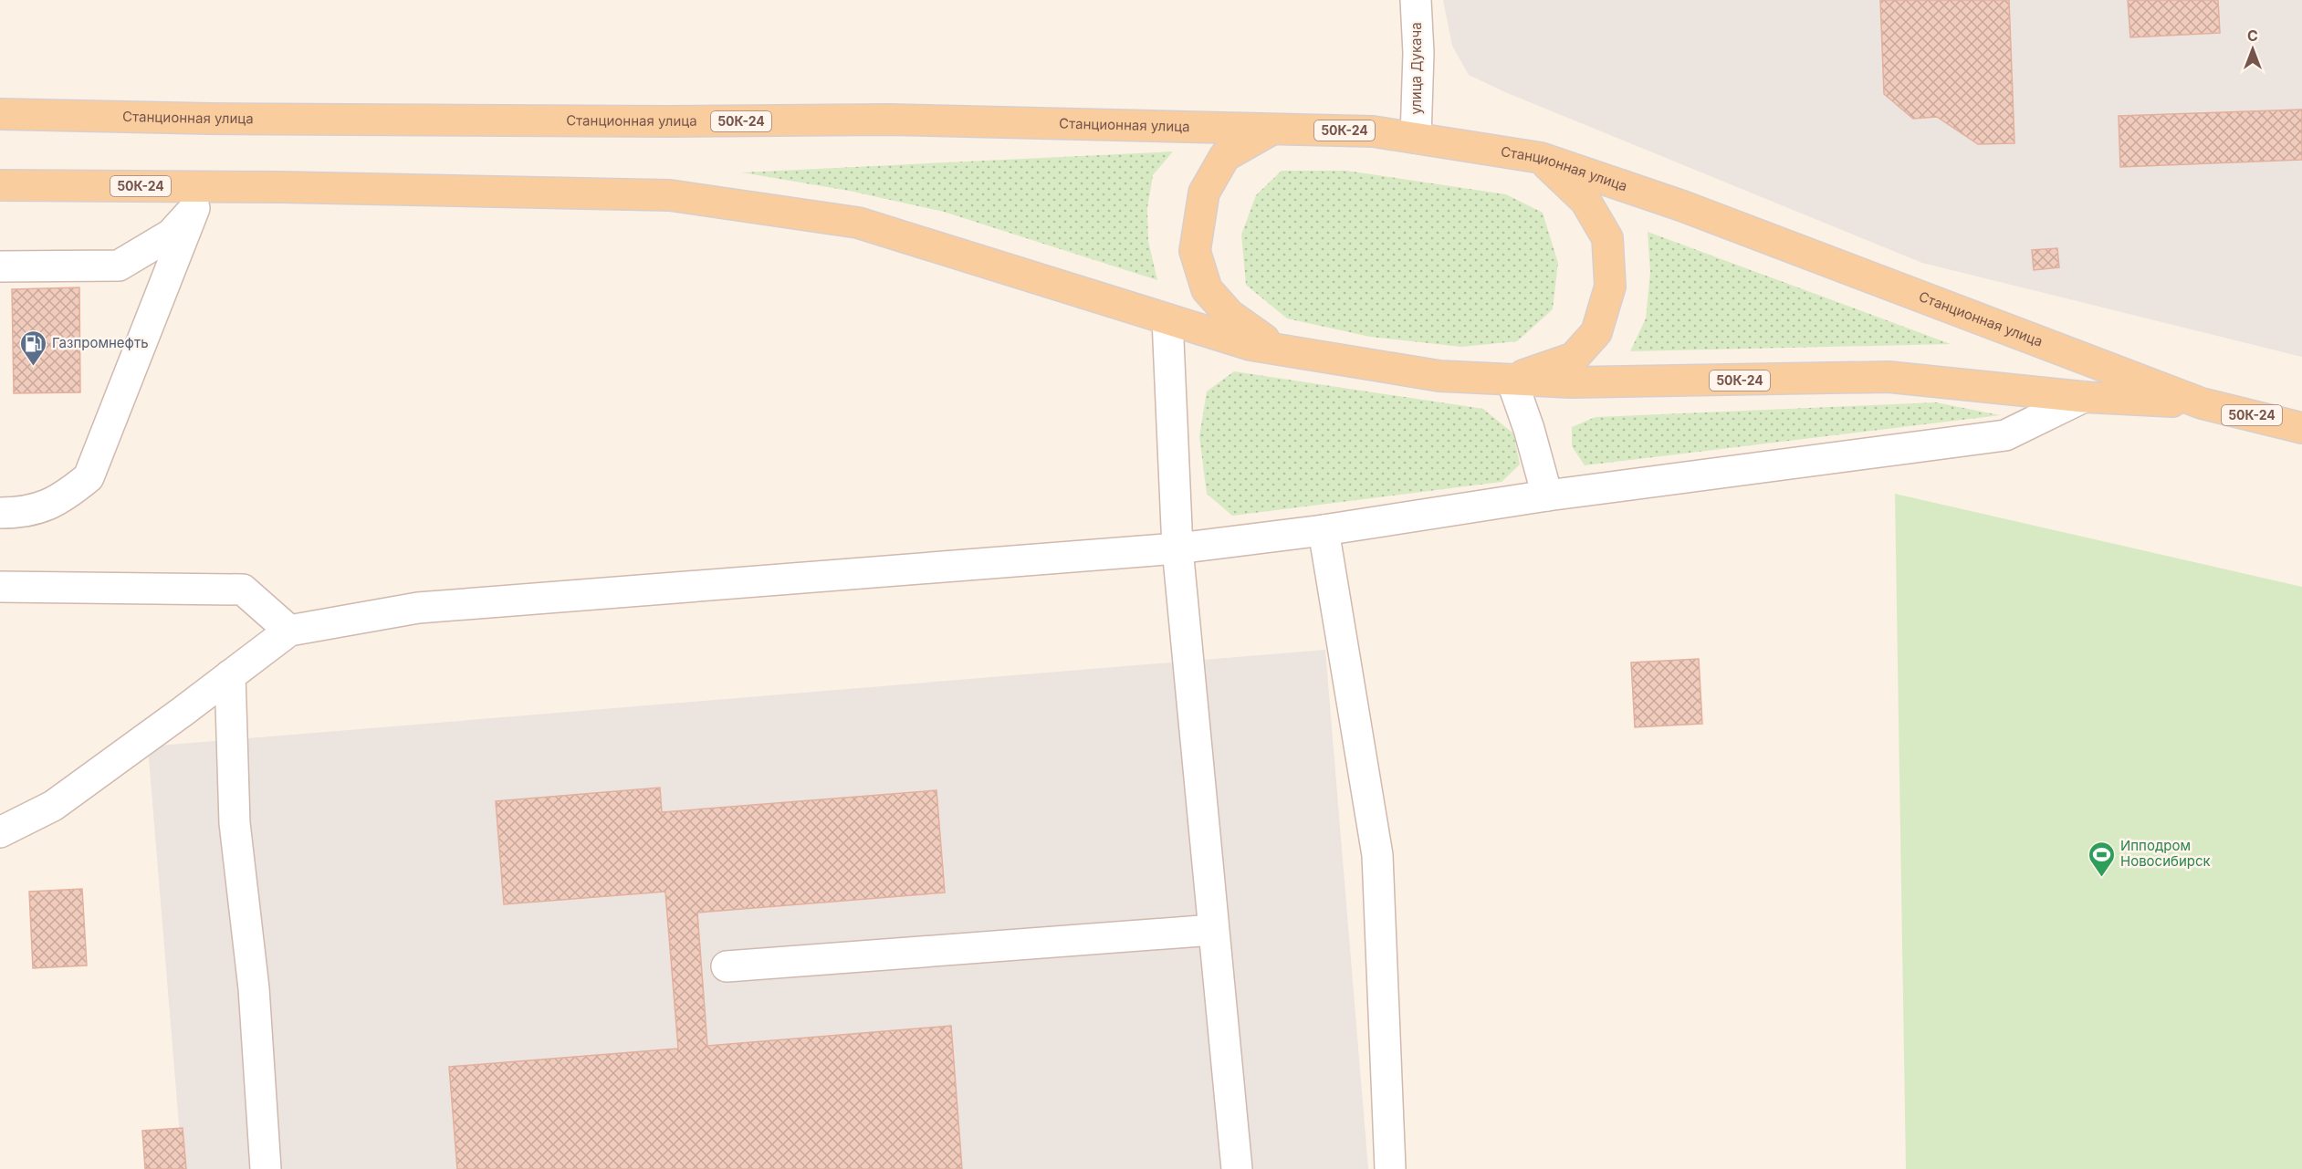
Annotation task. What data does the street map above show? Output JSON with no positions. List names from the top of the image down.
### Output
{
  "streets": {
    "main road": ["Станционная улица", "50К-24"],
    "street": ["улица Дукача"]
  },
  "crossings": [
    ["улица Дукача", "Станционная улица"]
  ],
  "places": {
    "fuel station": ["Газпромнефть"],
    "sports": ["Ипподром Новосибирск"]
  },
  "north": "top"
}
